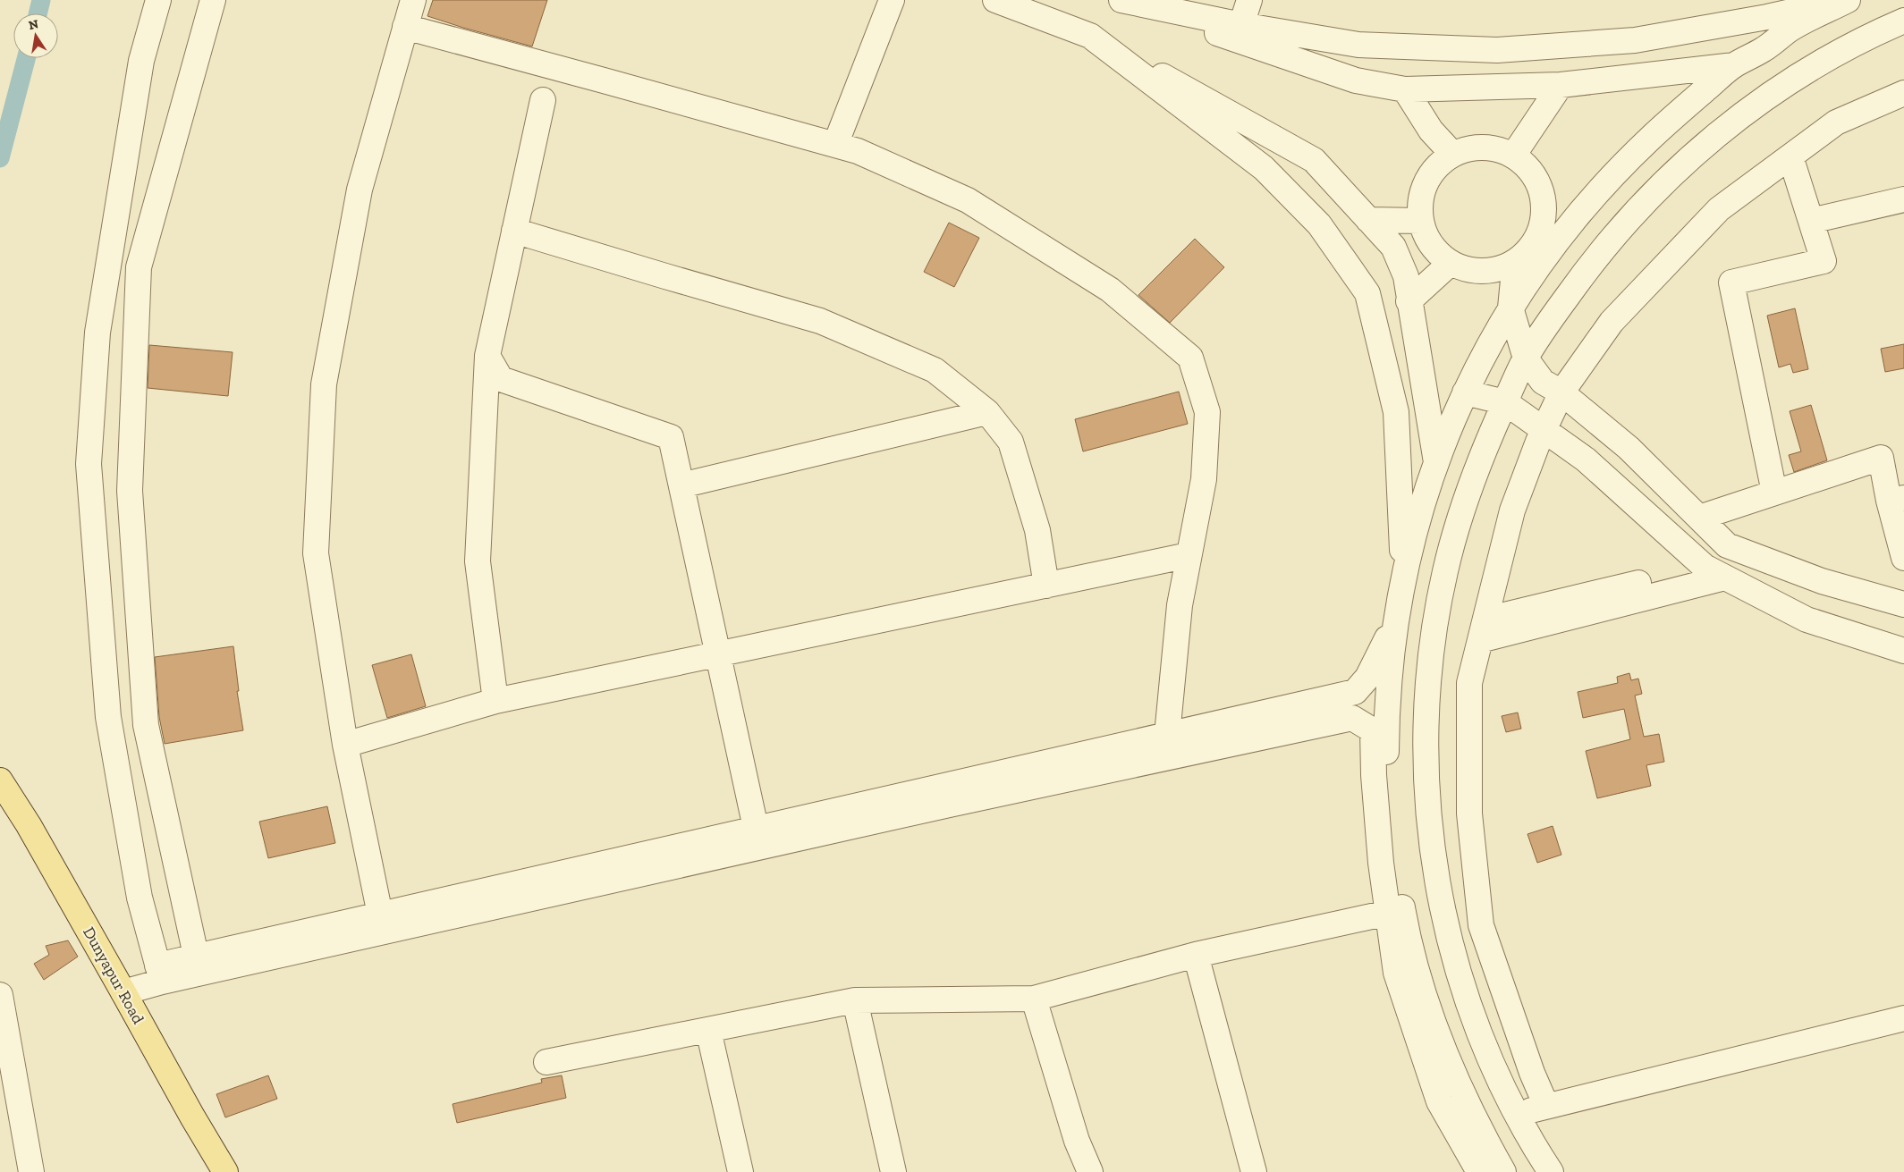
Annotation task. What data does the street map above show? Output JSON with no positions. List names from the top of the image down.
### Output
{
  "streets": {
    "main road": ["Dunyapur Road"]
  },
  "north": "top"
}
